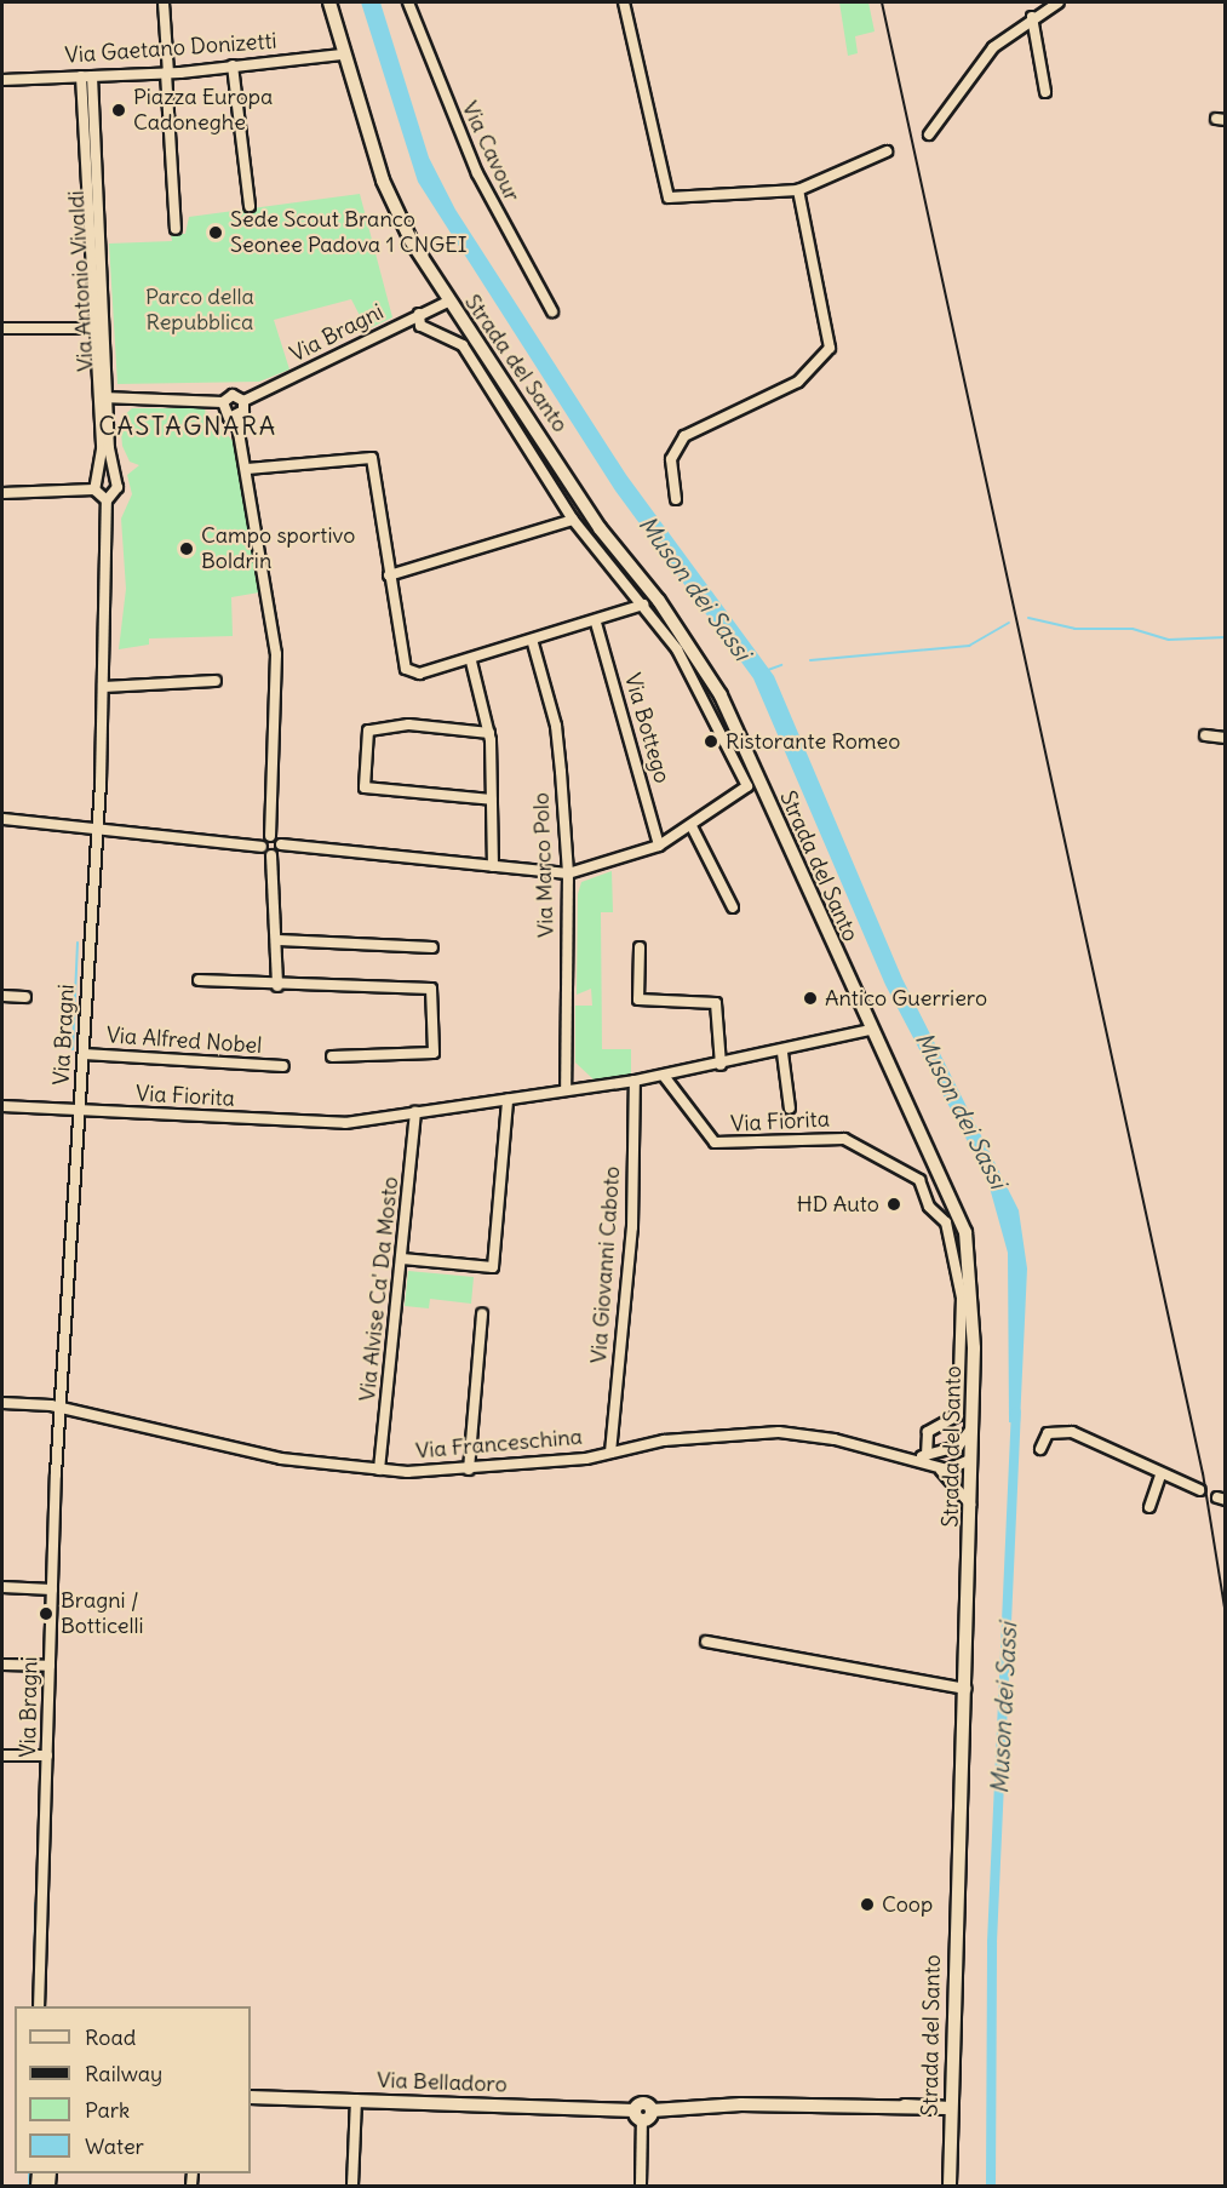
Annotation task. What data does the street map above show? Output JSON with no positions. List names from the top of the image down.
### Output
{
  "streets": {
    "main road": ["Strada del Santo", "Via Belladoro"],
    "street": [
      "Via Gaetano Donizetti",
      "Via Cavour",
      "Via Antonio Vivaldi",
      "Via Bragni",
      "Via Bottego",
      "Via Marco Polo",
      "Via Alfred Nobel",
      "Via Fiorita",
      "Via Giovanni Caboto",
      "Via Alvise Ca' Da Mosto",
      "Via Franceschina"
    ]
  },
  "crossings": [
    ["Via Gaetano Donizetti", "Via Antonio Vivaldi"],
    ["Via Gaetano Donizetti", "Strada del Santo"],
    ["Via Antonio Vivaldi", "Via Bragni"],
    ["Via Bragni", "Strada del Santo"],
    ["Via Bragni", "Via Alfred Nobel"],
    ["Via Bragni", "Via Fiorita"],
    ["Via Bragni", "Via Franceschina"],
    ["Strada del Santo", "Via Fiorita"],
    ["Strada del Santo", "Via Franceschina"],
    ["Strada del Santo", "Via Belladoro"],
    ["Via Marco Polo", "Via Fiorita"],
    ["Via Fiorita", "Via Giovanni Caboto"],
    ["Via Fiorita", "Via Alvise Ca' Da Mosto"],
    ["Via Fiorita", "Via Franceschina"],
    ["Via Giovanni Caboto", "Via Franceschina"],
    ["Via Alvise Ca' Da Mosto", "Via Franceschina"]
  ],
  "districts": ["CASTAGNARA"],
  "water": ["Muson dei Sassi"],
  "parks": ["Parco della Repubblica"],
  "places": [
    "Piazza Europa Cadoneghe",
    "Sede Scout Branco Seonee Padova 1 CNGEI",
    "Campo sportivo Boldrin",
    "Ristorante Romeo",
    "Antico Guerriero",
    "HD Auto",
    "Bragni / Botticelli",
    "Coop"
  ],
  "legend": [
    "Road",
    "Railway",
    "Park",
    "Water"
  ]
}
